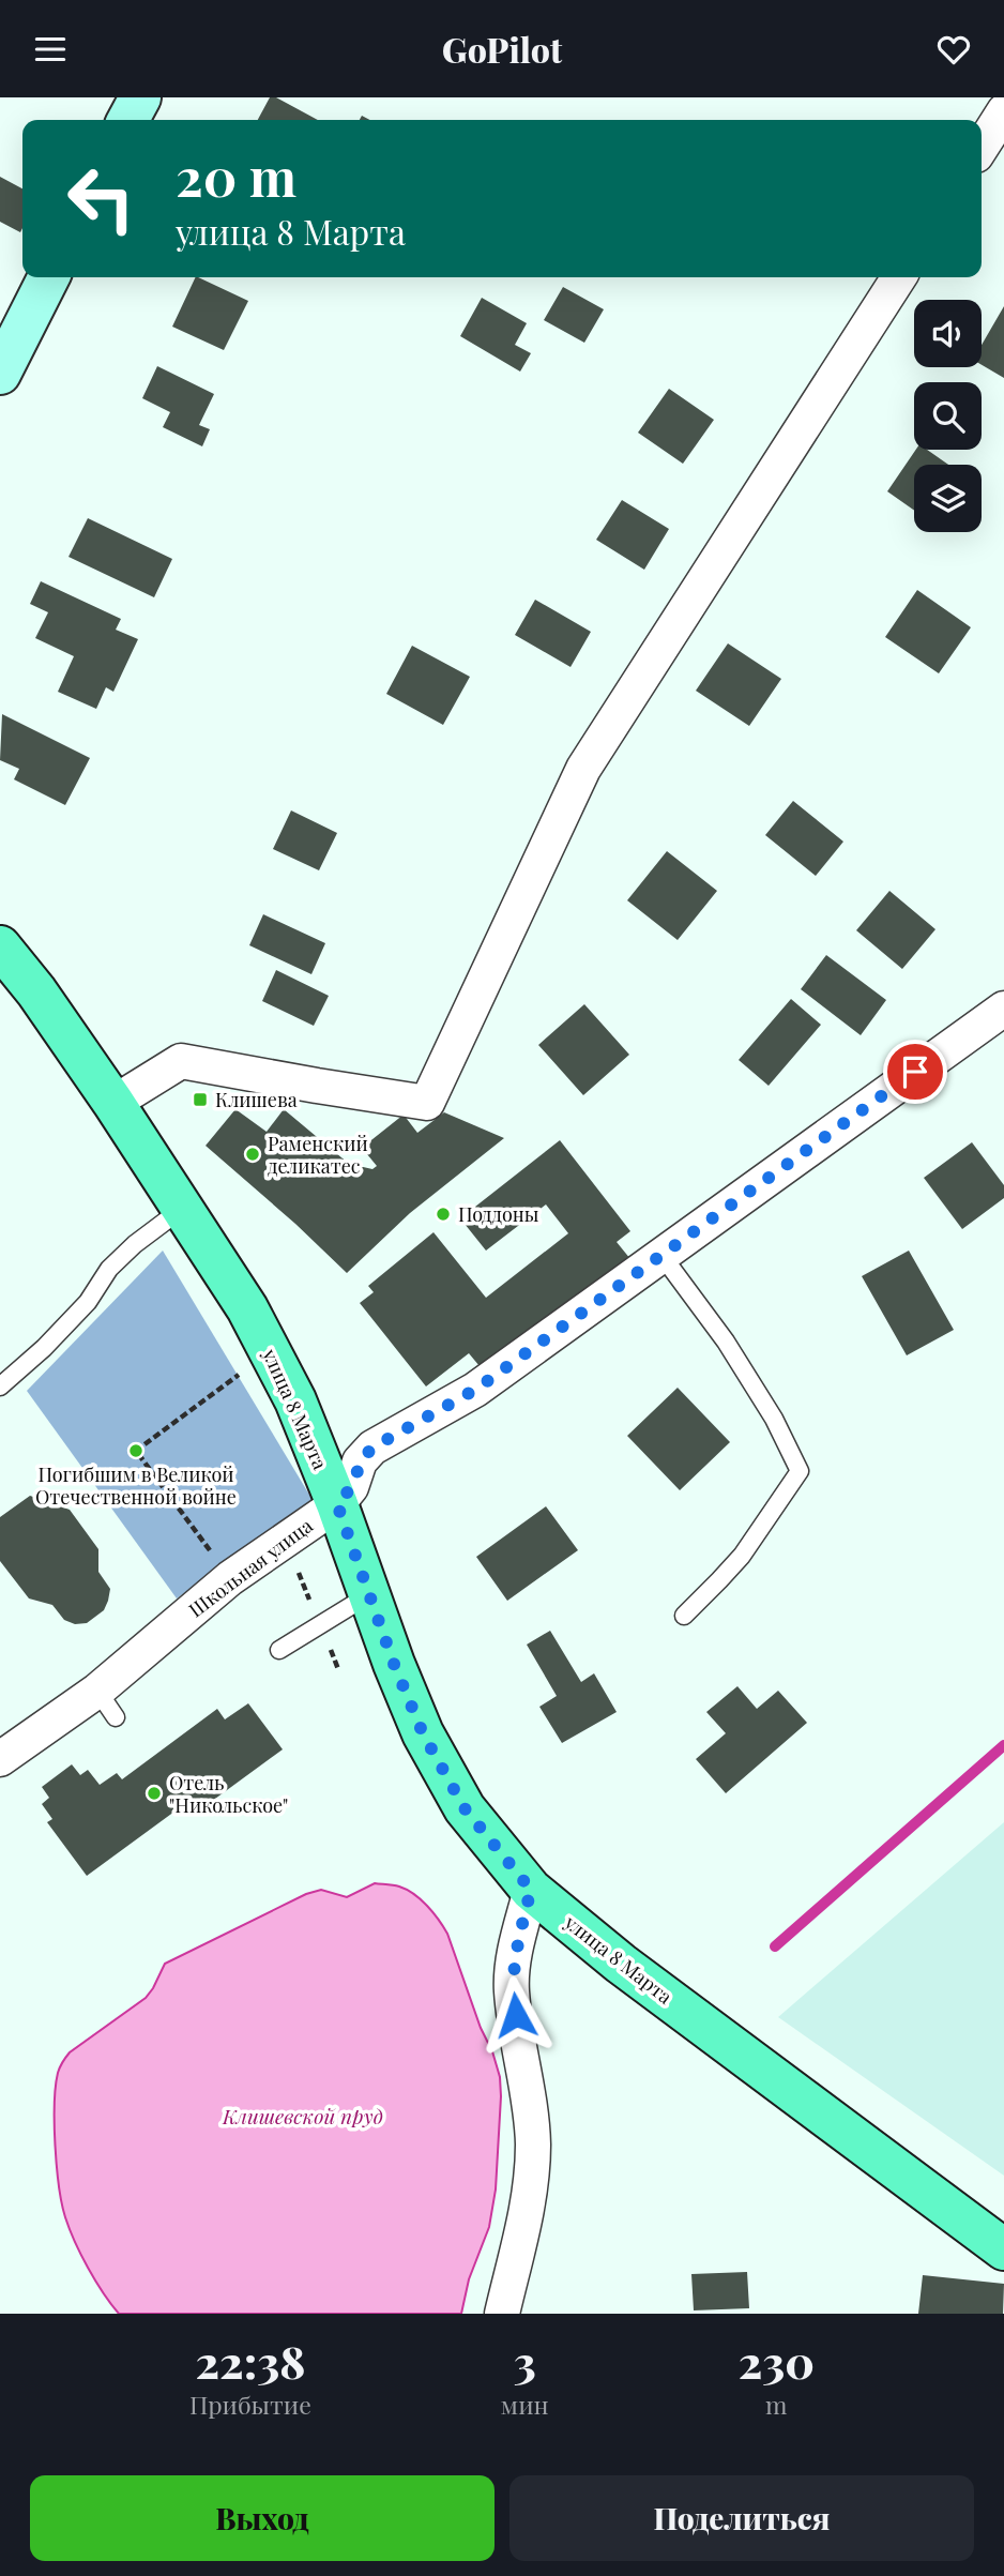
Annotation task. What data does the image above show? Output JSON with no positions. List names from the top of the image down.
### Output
{
  "streets": {
    "main road": ["улица 8 Марта"],
    "street": ["Школьная улица"]
  },
  "crossings": [
    ["улица 8 Марта", "Школьная улица"]
  ],
  "water": ["Клишевской пруд"],
  "places": {
    "transit": ["Клишева"],
    "other": [
      "Раменский деликатес",
      "Поддоны",
      "Погибшим в Великой Отечественной войне",
      "Отель \"Никольское\""
    ]
  },
  "page": {
    "header": "GoPilot",
    "turn": ["20 m", "улица 8 Марта"],
    "eta": [
      "22:38",
      "Прибытие",
      "3",
      "мин",
      "230",
      "m"
    ],
    "buttons": ["Выход", "Поделиться"]
  }
}
